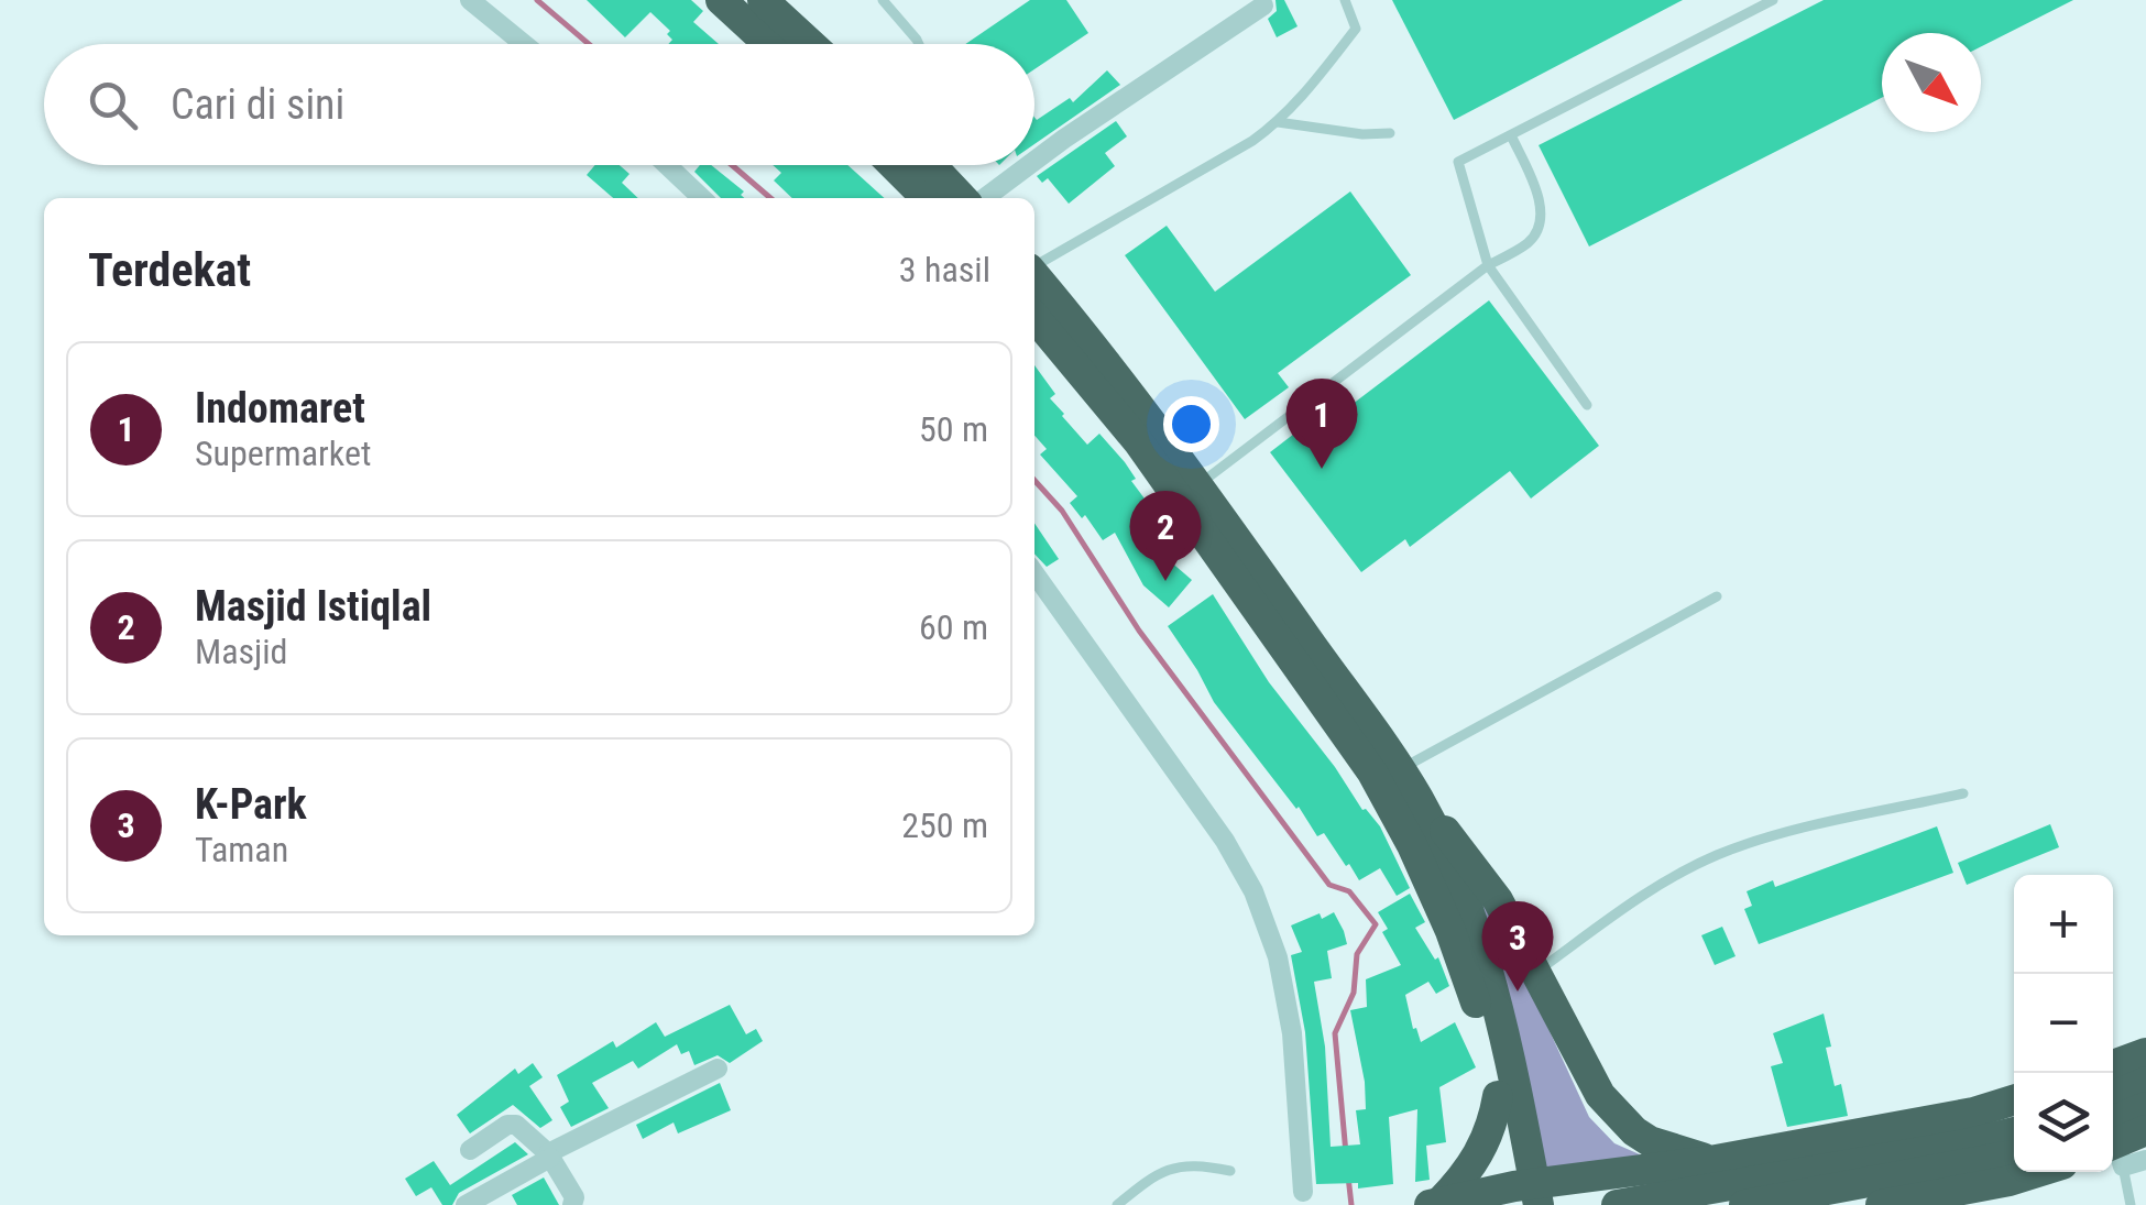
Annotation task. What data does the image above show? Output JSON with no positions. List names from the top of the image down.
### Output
{
  "north": "bottom right",
  "page": {
    "search": "Cari di sini",
    "heading": ["Terdekat", "3 hasil"],
    "list": [
      {
        "mark": "1",
        "name": "Indomaret",
        "note": "Supermarket",
        "value": "50 m"
      },
      {
        "mark": "2",
        "name": "Masjid Istiqlal",
        "note": "Masjid",
        "value": "60 m"
      },
      {
        "mark": "3",
        "name": "K-Park",
        "note": "Taman",
        "value": "250 m"
      }
    ],
    "pins": ["1", "2", "3"],
    "map_buttons": ["+", "−"]
  }
}
